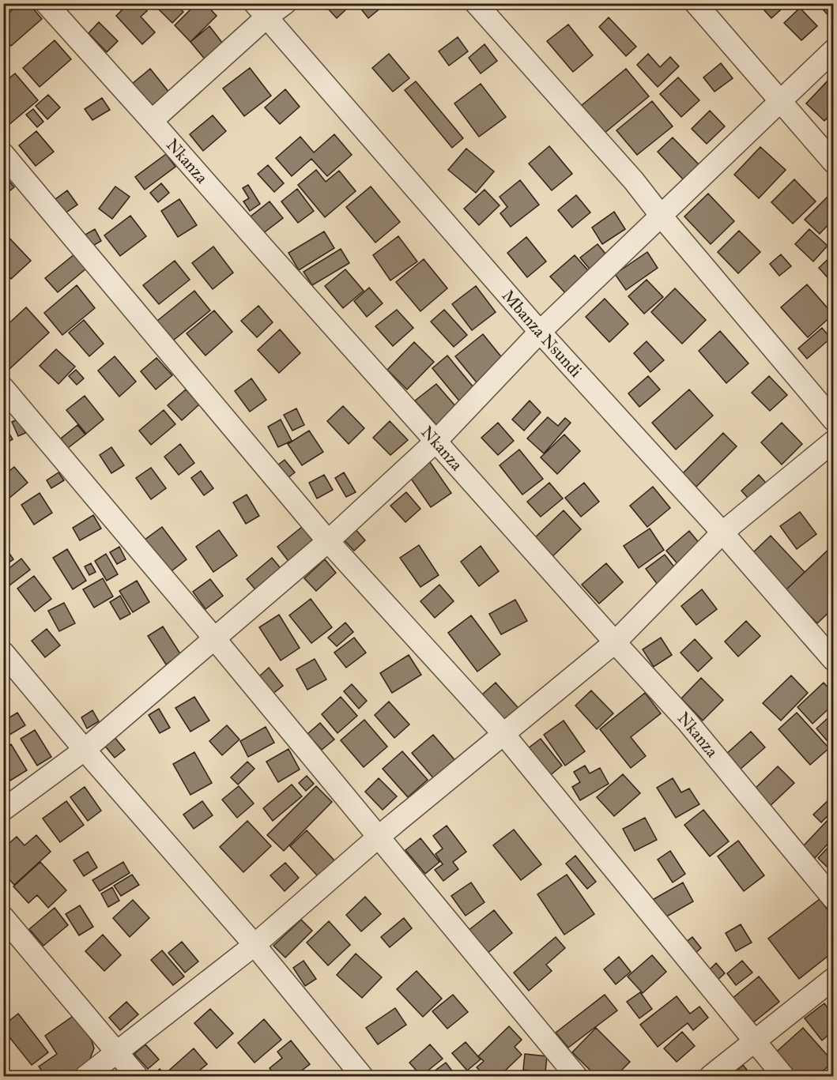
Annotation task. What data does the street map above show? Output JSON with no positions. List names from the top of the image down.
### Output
{
  "streets": {
    "street": ["Nkanza", "Mbanza Nsundi"]
  }
}
